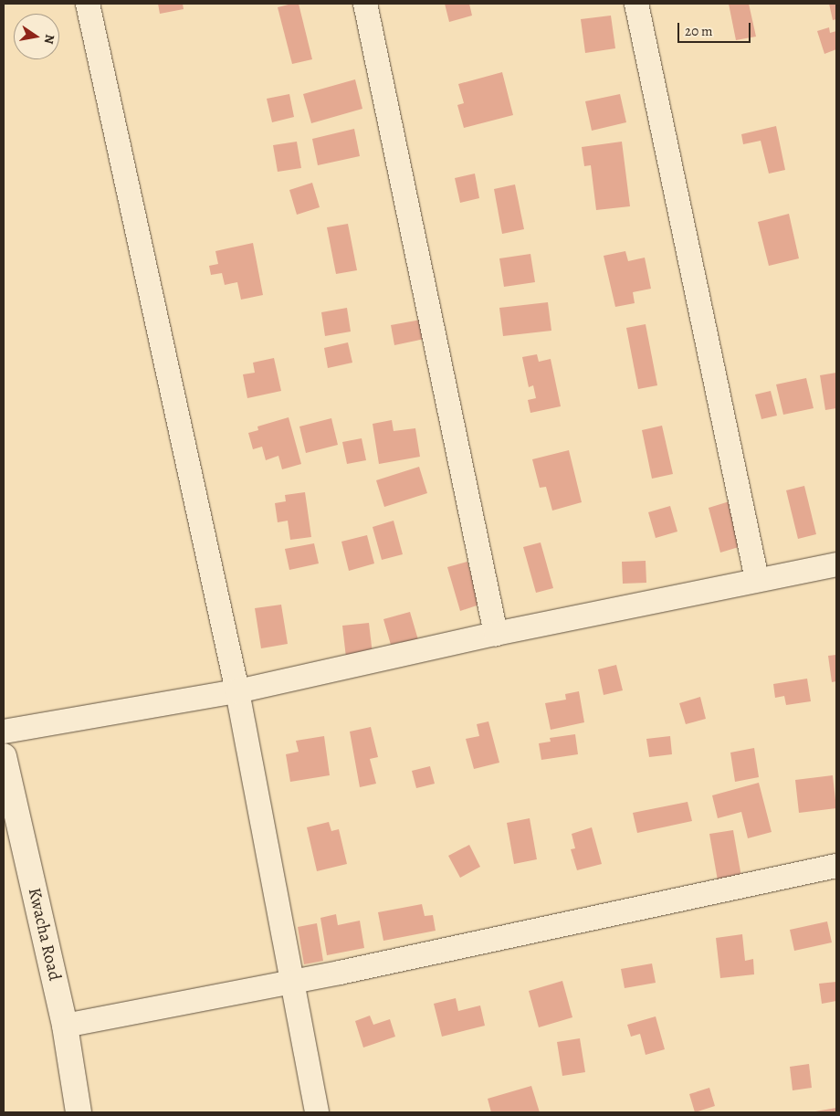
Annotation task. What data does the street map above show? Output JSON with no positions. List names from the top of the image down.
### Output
{
  "streets": {
    "main road": ["Kwacha Road"]
  },
  "scale_bar": "20 m",
  "north": "right"
}
